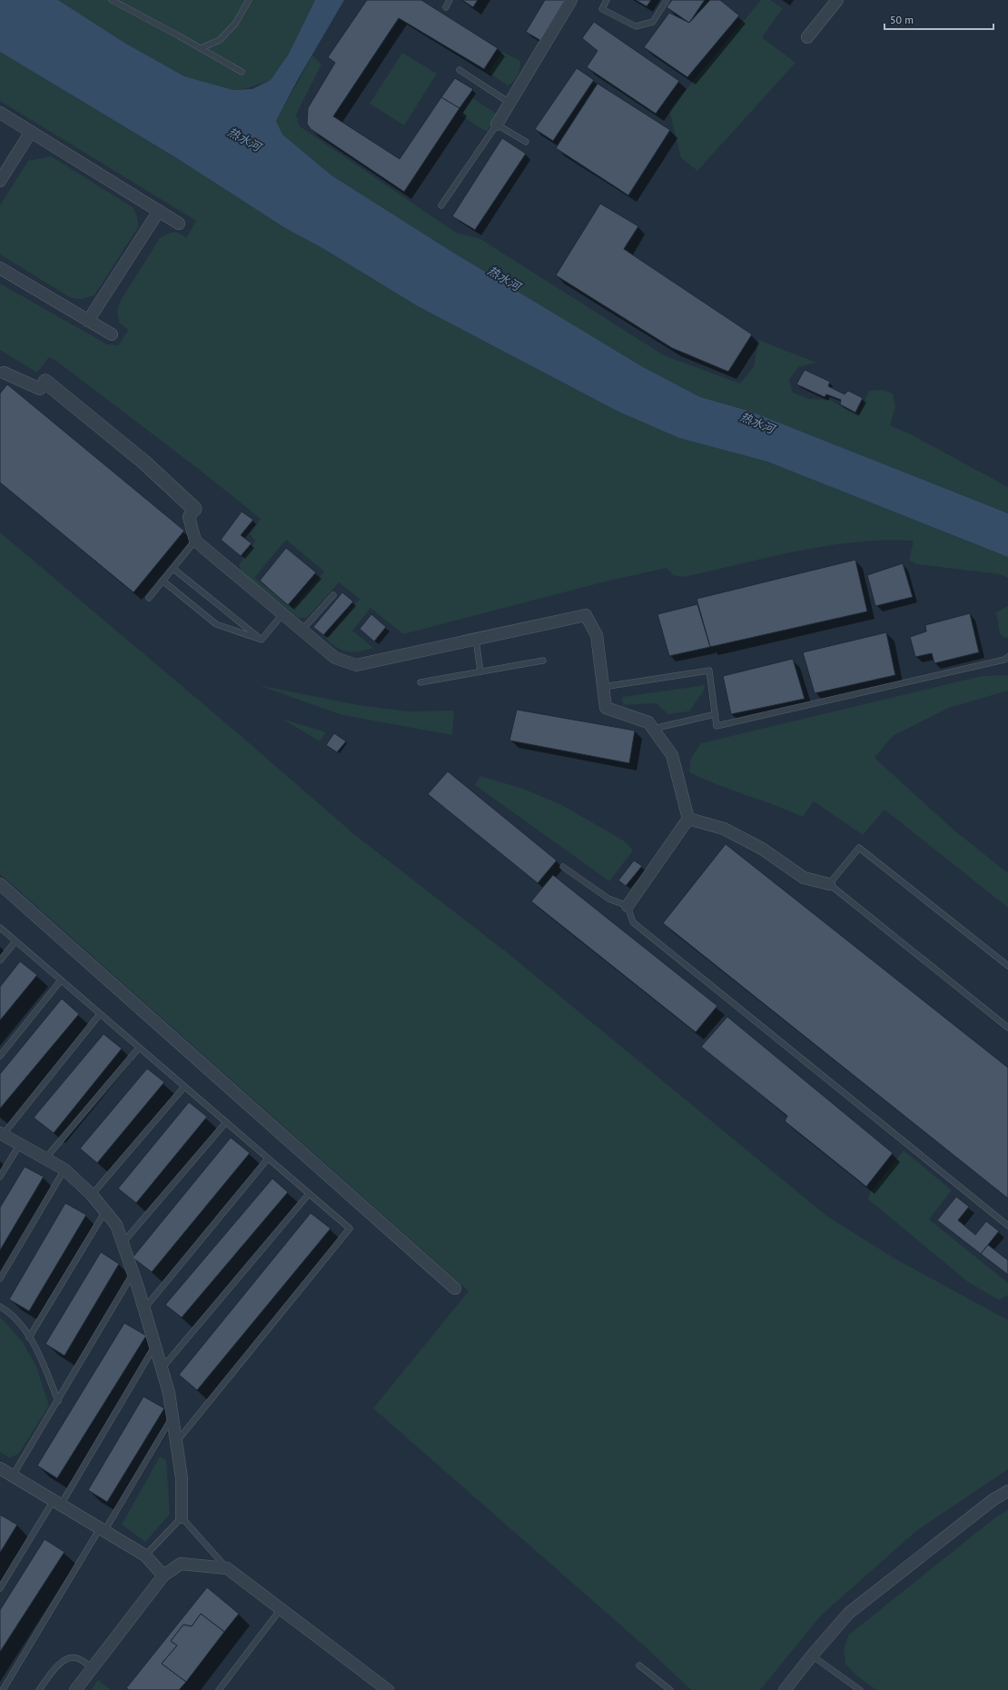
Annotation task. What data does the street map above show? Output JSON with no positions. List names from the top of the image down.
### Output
{
  "water": ["热水河"],
  "scale_bar": "50 m"
}
